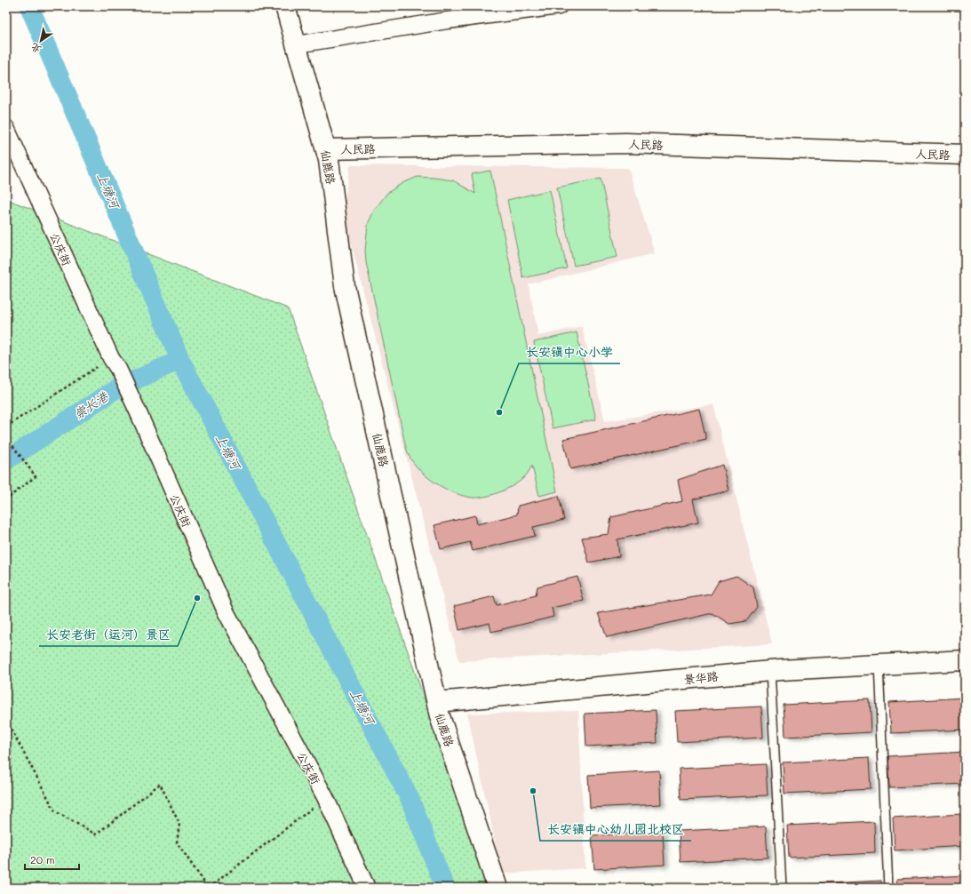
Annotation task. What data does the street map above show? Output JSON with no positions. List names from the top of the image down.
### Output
{
  "streets": {
    "street": [
      "人民路",
      "仙鹿路",
      "公庆街",
      "景华路"
    ]
  },
  "crossings": [
    ["人民路", "仙鹿路"],
    ["仙鹿路", "景华路"]
  ],
  "water": ["上塘河", "崇长港"],
  "places": ["长安镇中心小学", "长安老街（运河）景区", "长安镇中心幼儿园北校区"],
  "scale_bar": "20 m",
  "north": "bottom left"
}
